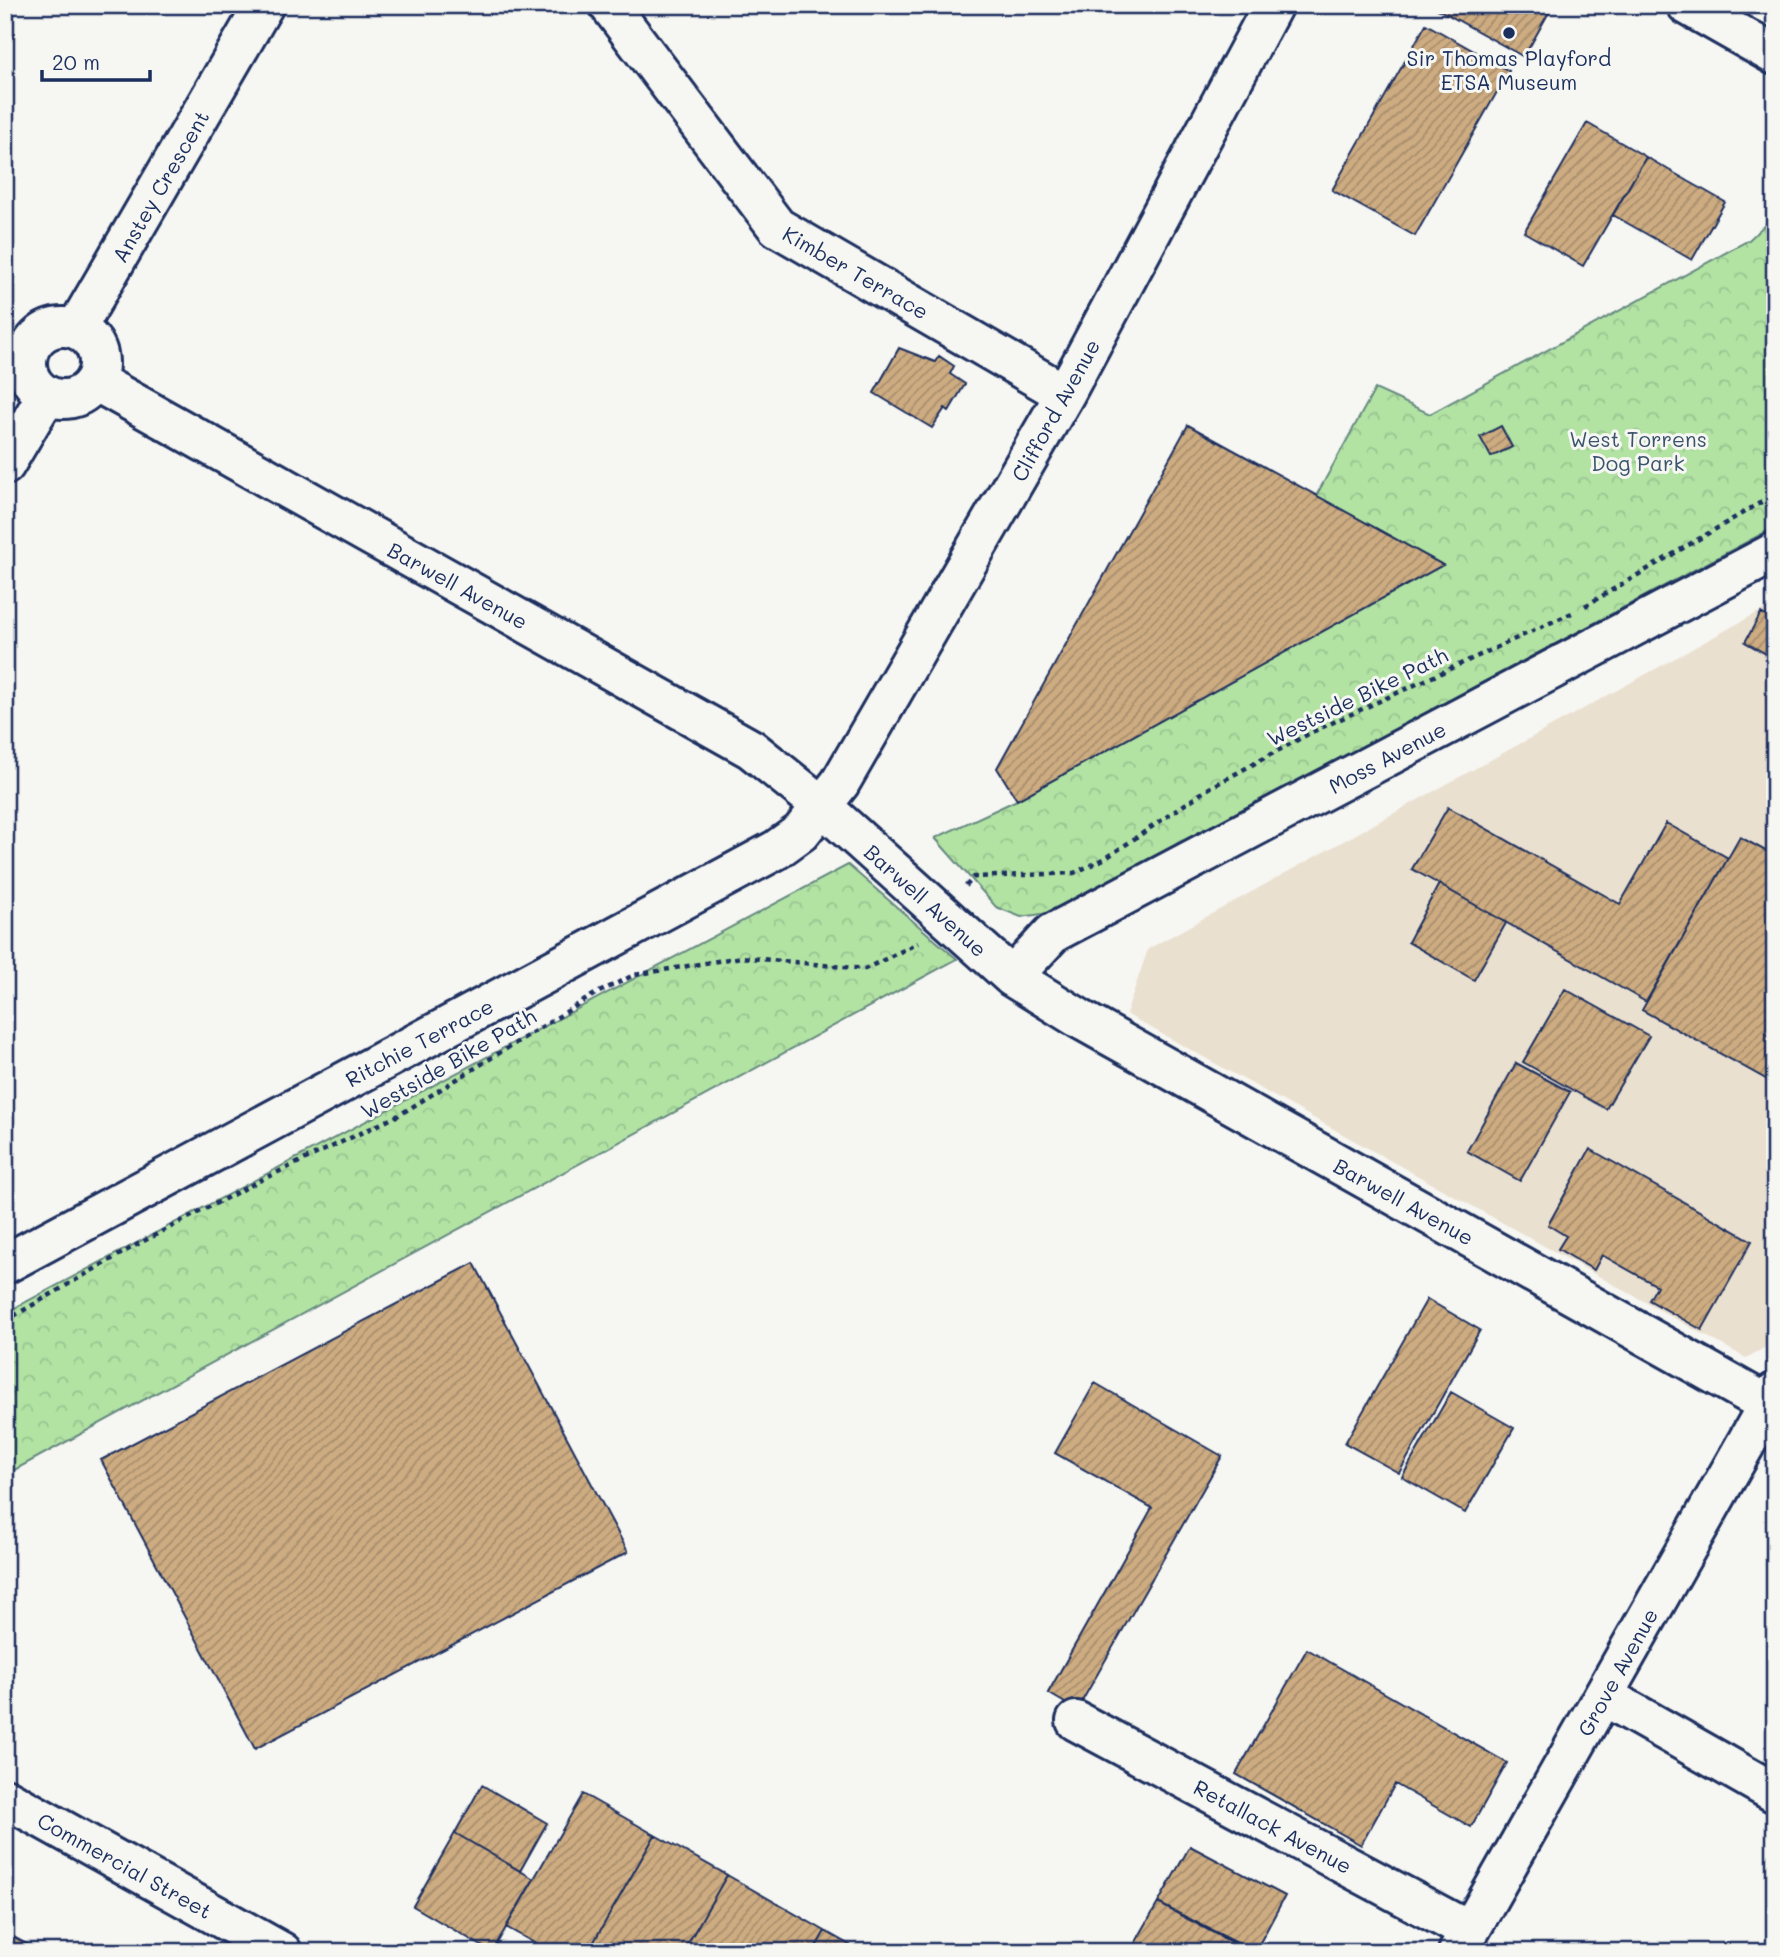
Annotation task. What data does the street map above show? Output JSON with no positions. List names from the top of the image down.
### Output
{
  "streets": {
    "street": [
      "Anstey Crescent",
      "Kimber Terrace",
      "Clifford Avenue",
      "Barwell Avenue",
      "Moss Avenue",
      "Ritchie Terrace",
      "Grove Avenue",
      "Retallack Avenue",
      "Commercial Street"
    ],
    "path": ["Westside Bike Path"]
  },
  "crossings": [
    ["Anstey Crescent", "Barwell Avenue"],
    ["Kimber Terrace", "Clifford Avenue"],
    ["Clifford Avenue", "Barwell Avenue"],
    ["Clifford Avenue", "Ritchie Terrace"],
    ["Barwell Avenue", "Moss Avenue"],
    ["Barwell Avenue", "Ritchie Terrace"],
    ["Barwell Avenue", "Grove Avenue"],
    ["Grove Avenue", "Retallack Avenue"]
  ],
  "parks": ["West Torrens Dog Park"],
  "places": ["Sir Thomas Playford ETSA Museum"],
  "scale_bar": "20 m"
}
